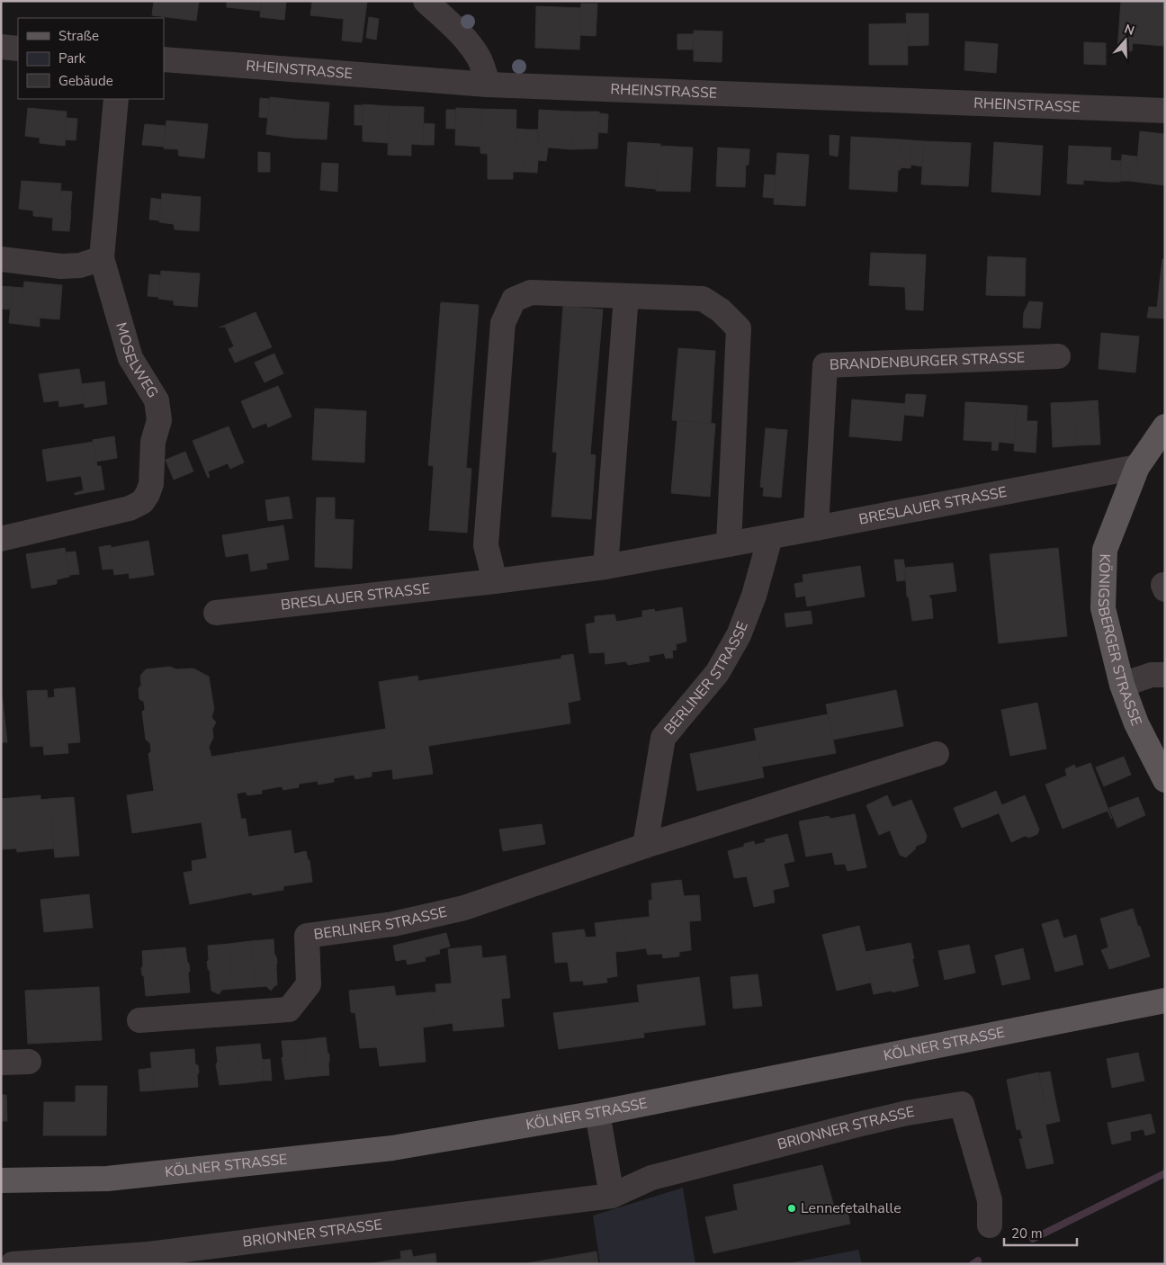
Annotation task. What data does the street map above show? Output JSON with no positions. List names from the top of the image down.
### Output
{
  "streets": {
    "main road": ["KÖNIGSBERGER STRASSE", "KÖLNER STRASSE"],
    "street": [
      "RHEINSTRASSE",
      "MOSELWEG",
      "BRANDENBURGER STRASSE",
      "BRESLAUER STRASSE",
      "BERLINER STRASSE",
      "BRIONNER STRASSE"
    ]
  },
  "crossings": [
    ["BRANDENBURGER STRASSE", "BRESLAUER STRASSE"],
    ["BRESLAUER STRASSE", "KÖNIGSBERGER STRASSE"],
    ["BRESLAUER STRASSE", "BERLINER STRASSE"]
  ],
  "places": ["Lennefetalhalle"],
  "legend": ["Straße", "Park", "Gebäude"],
  "scale_bar": "20 m",
  "north": "top"
}
